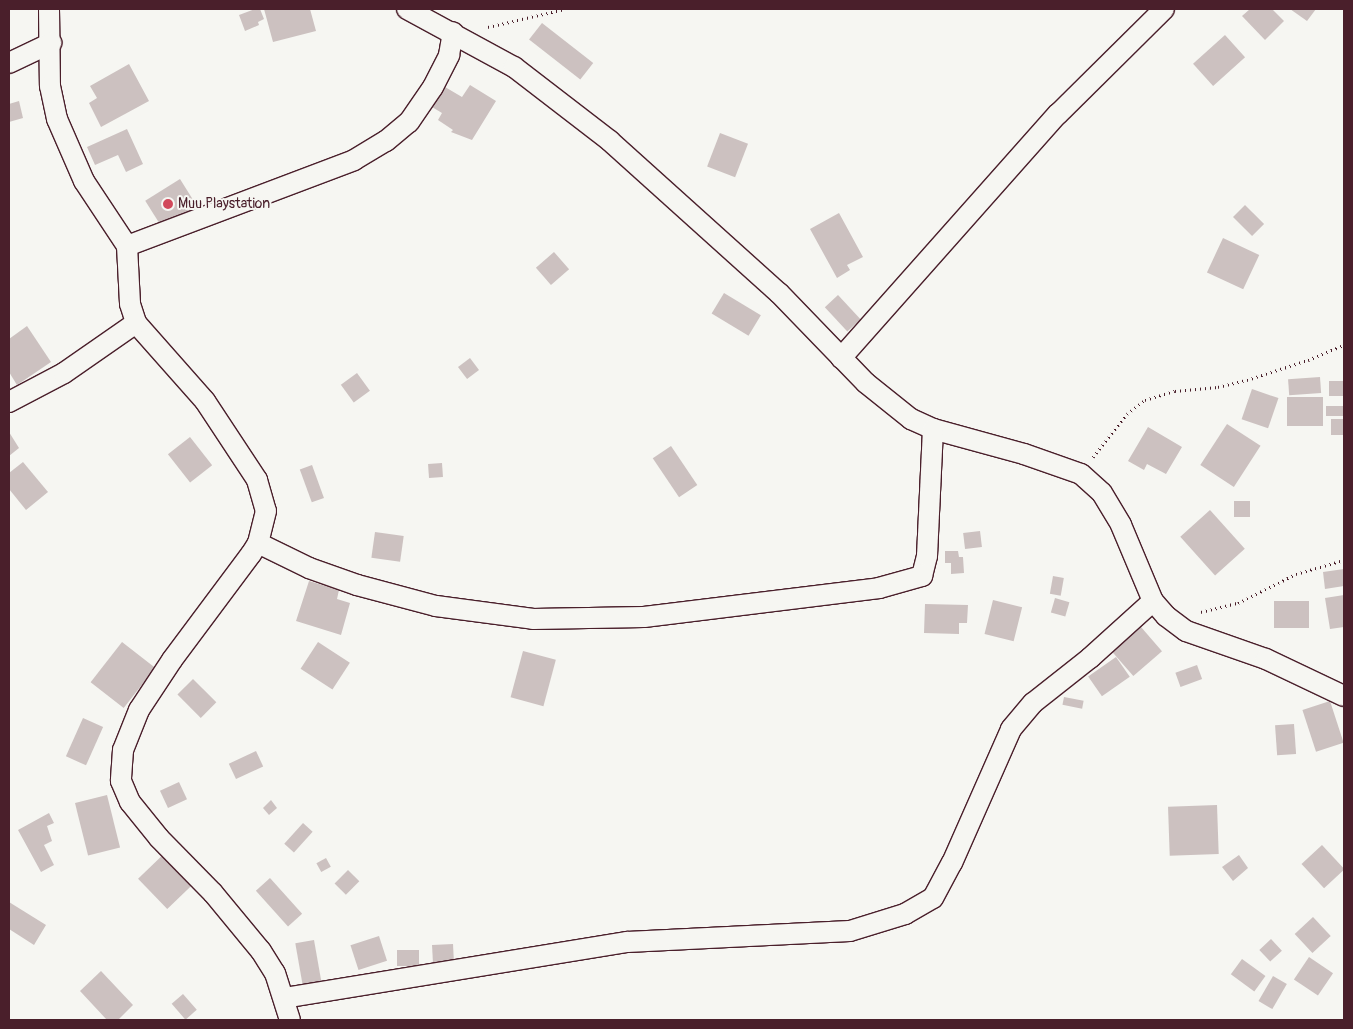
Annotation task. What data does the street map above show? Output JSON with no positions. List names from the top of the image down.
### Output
{
  "places": ["Muu Playstation"]
}
